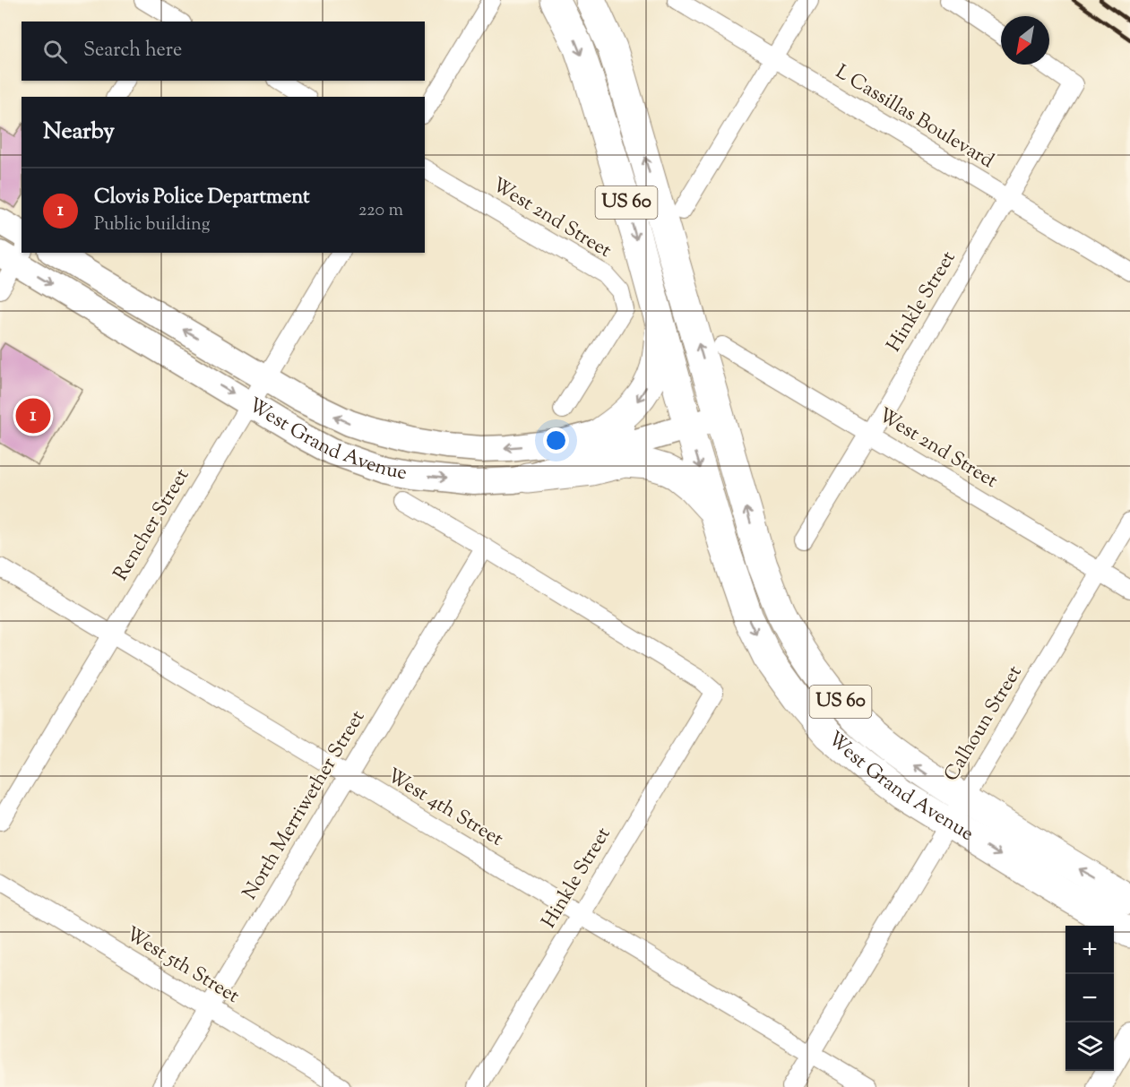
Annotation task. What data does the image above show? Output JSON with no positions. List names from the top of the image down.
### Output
{
  "streets": {
    "highway": ["US 60", "West Grand Avenue"],
    "street": [
      "L Cassillas Boulevard",
      "West 2nd Street",
      "Hinkle Street",
      "Rencher Street",
      "Calhoun Street",
      "North Merriwether Street",
      "West 4th Street",
      "West 5th Street"
    ]
  },
  "crossings": [
    ["L Cassillas Boulevard", "Hinkle Street"],
    ["US 60", "West Grand Avenue"],
    ["West 2nd Street", "Hinkle Street"],
    ["West 2nd Street", "Calhoun Street"],
    ["Hinkle Street", "West Grand Avenue"],
    ["Hinkle Street", "West 4th Street"],
    ["West Grand Avenue", "Rencher Street"],
    ["West Grand Avenue", "Calhoun Street"],
    ["West Grand Avenue", "North Merriwether Street"],
    ["Rencher Street", "West 4th Street"],
    ["Calhoun Street", "West 4th Street"],
    ["North Merriwether Street", "West 4th Street"],
    ["North Merriwether Street", "West 5th Street"]
  ],
  "north": "bottom left",
  "page": {
    "search": "Search here",
    "heading": "Nearby",
    "list": [
      {
        "mark": "1",
        "name": "Clovis Police Department",
        "note": "Public building",
        "value": "220 m"
      }
    ],
    "pins": "1",
    "map_buttons": ["+", "−"]
  }
}
